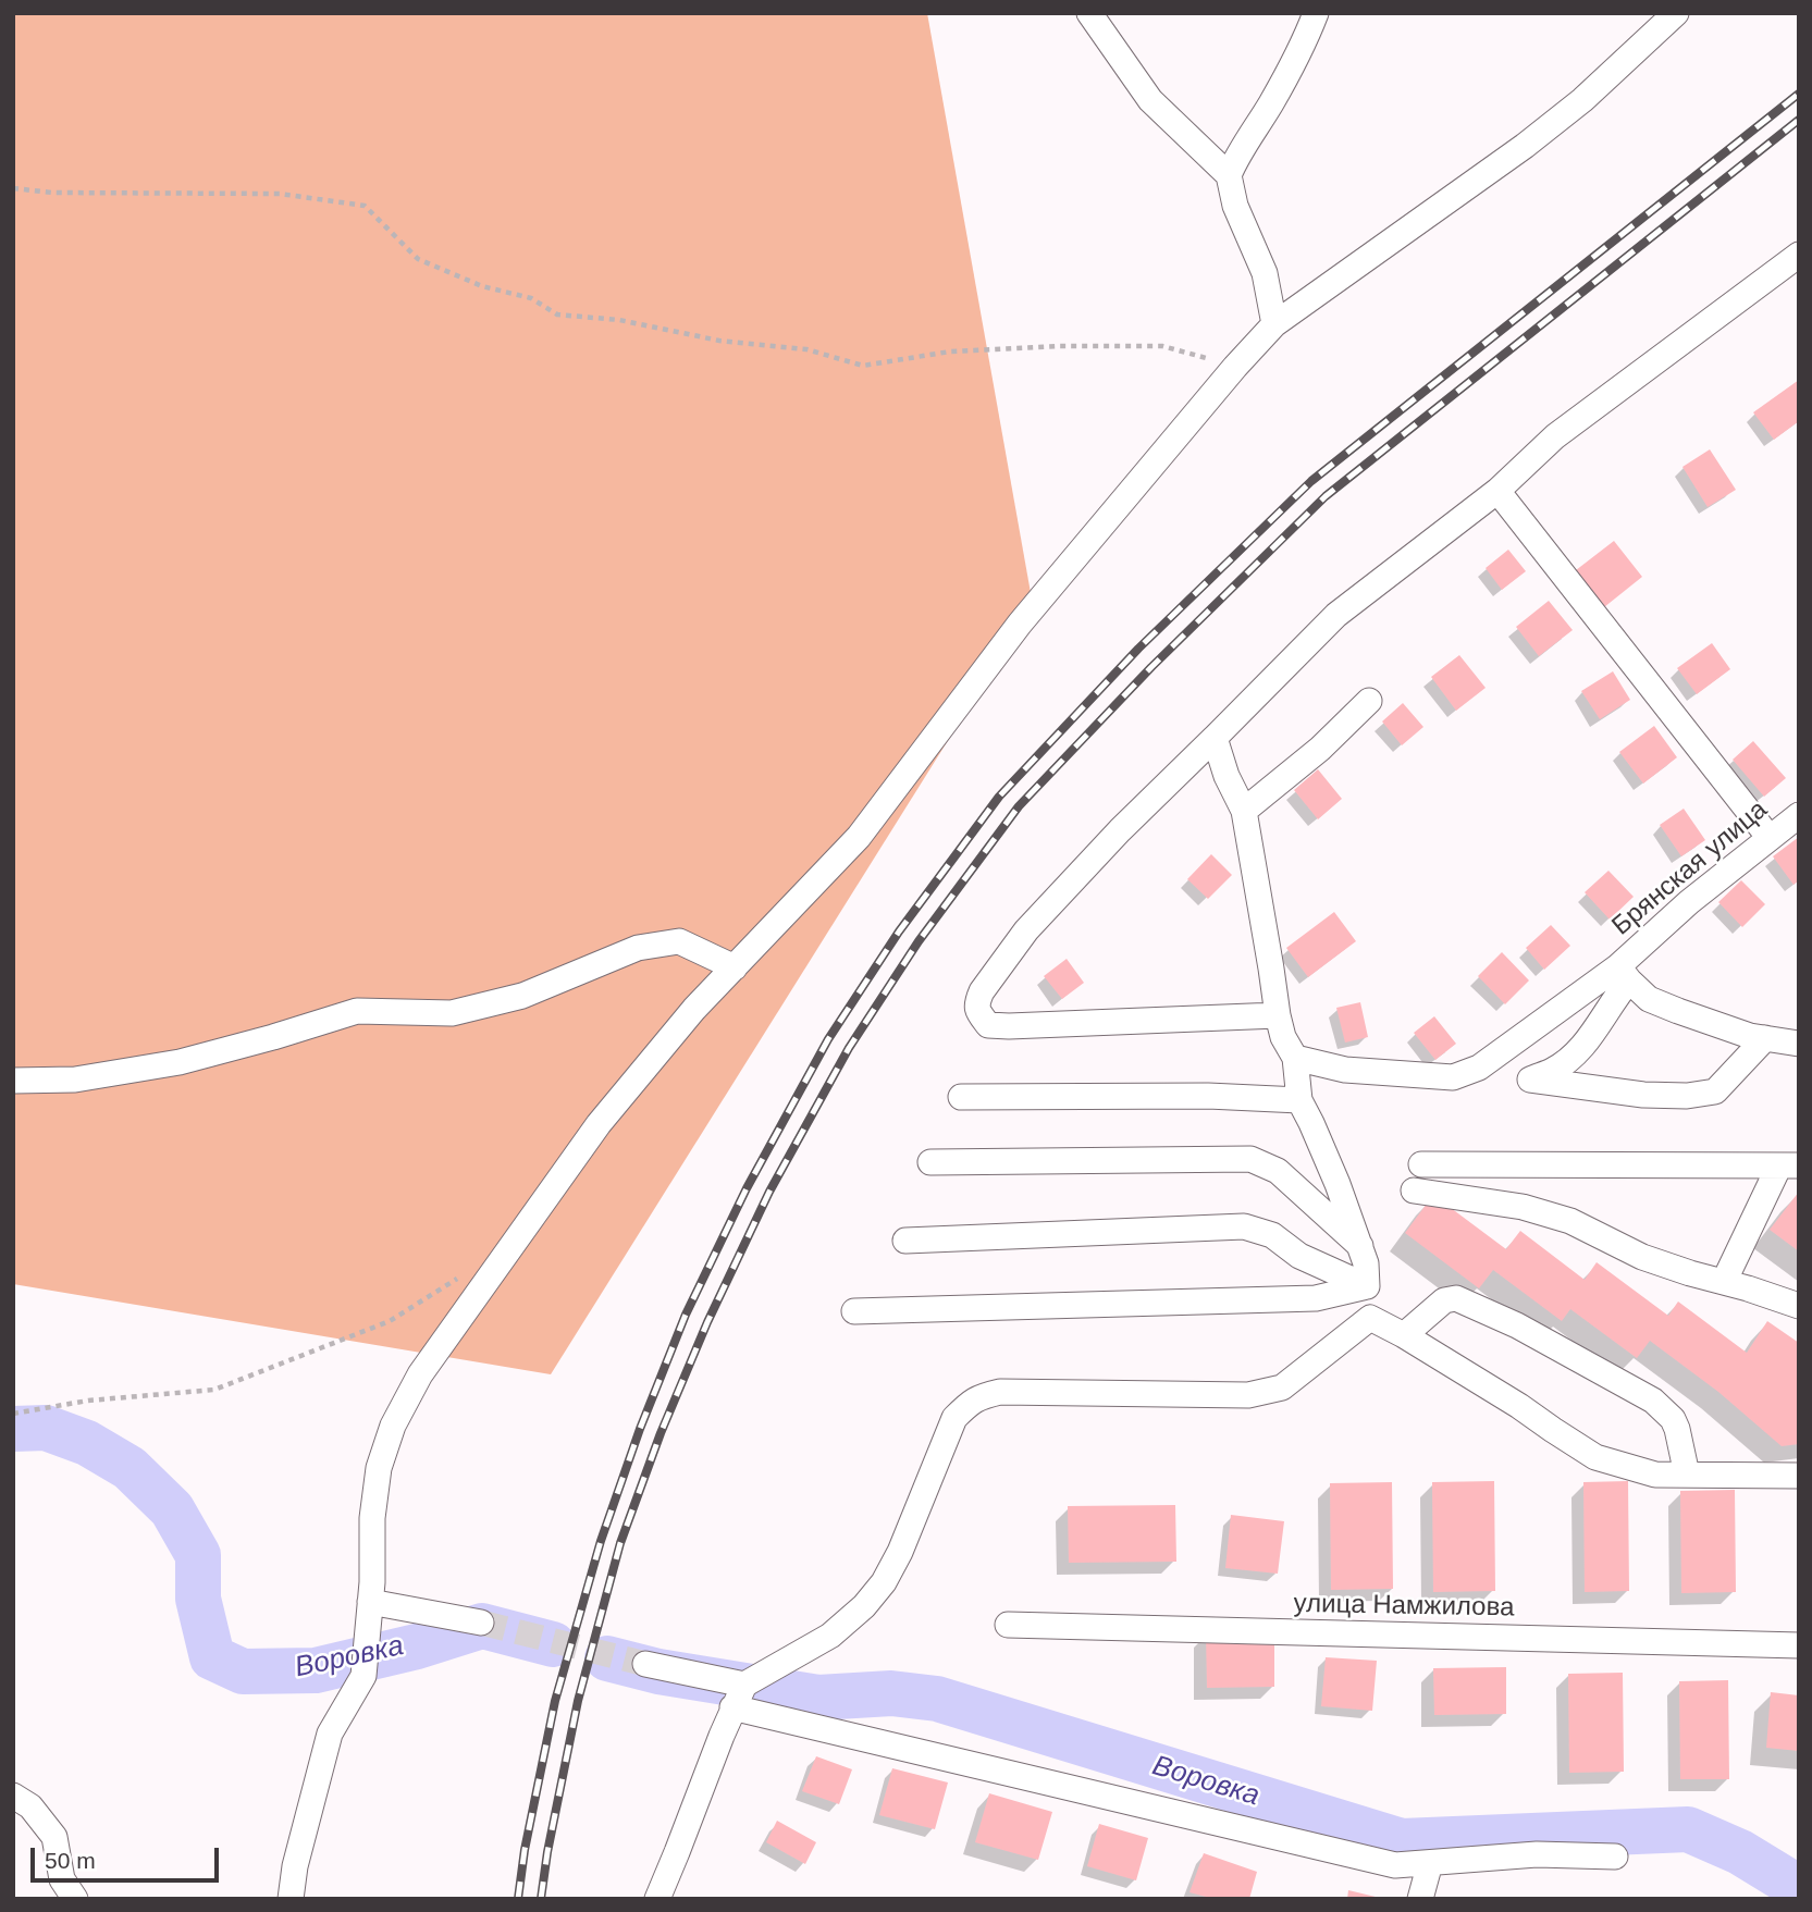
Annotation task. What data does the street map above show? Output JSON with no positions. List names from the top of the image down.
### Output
{
  "streets": {
    "street": ["Брянская улица", "улица Намжилова"]
  },
  "water": ["Воровка"],
  "scale_bar": "50 m"
}
